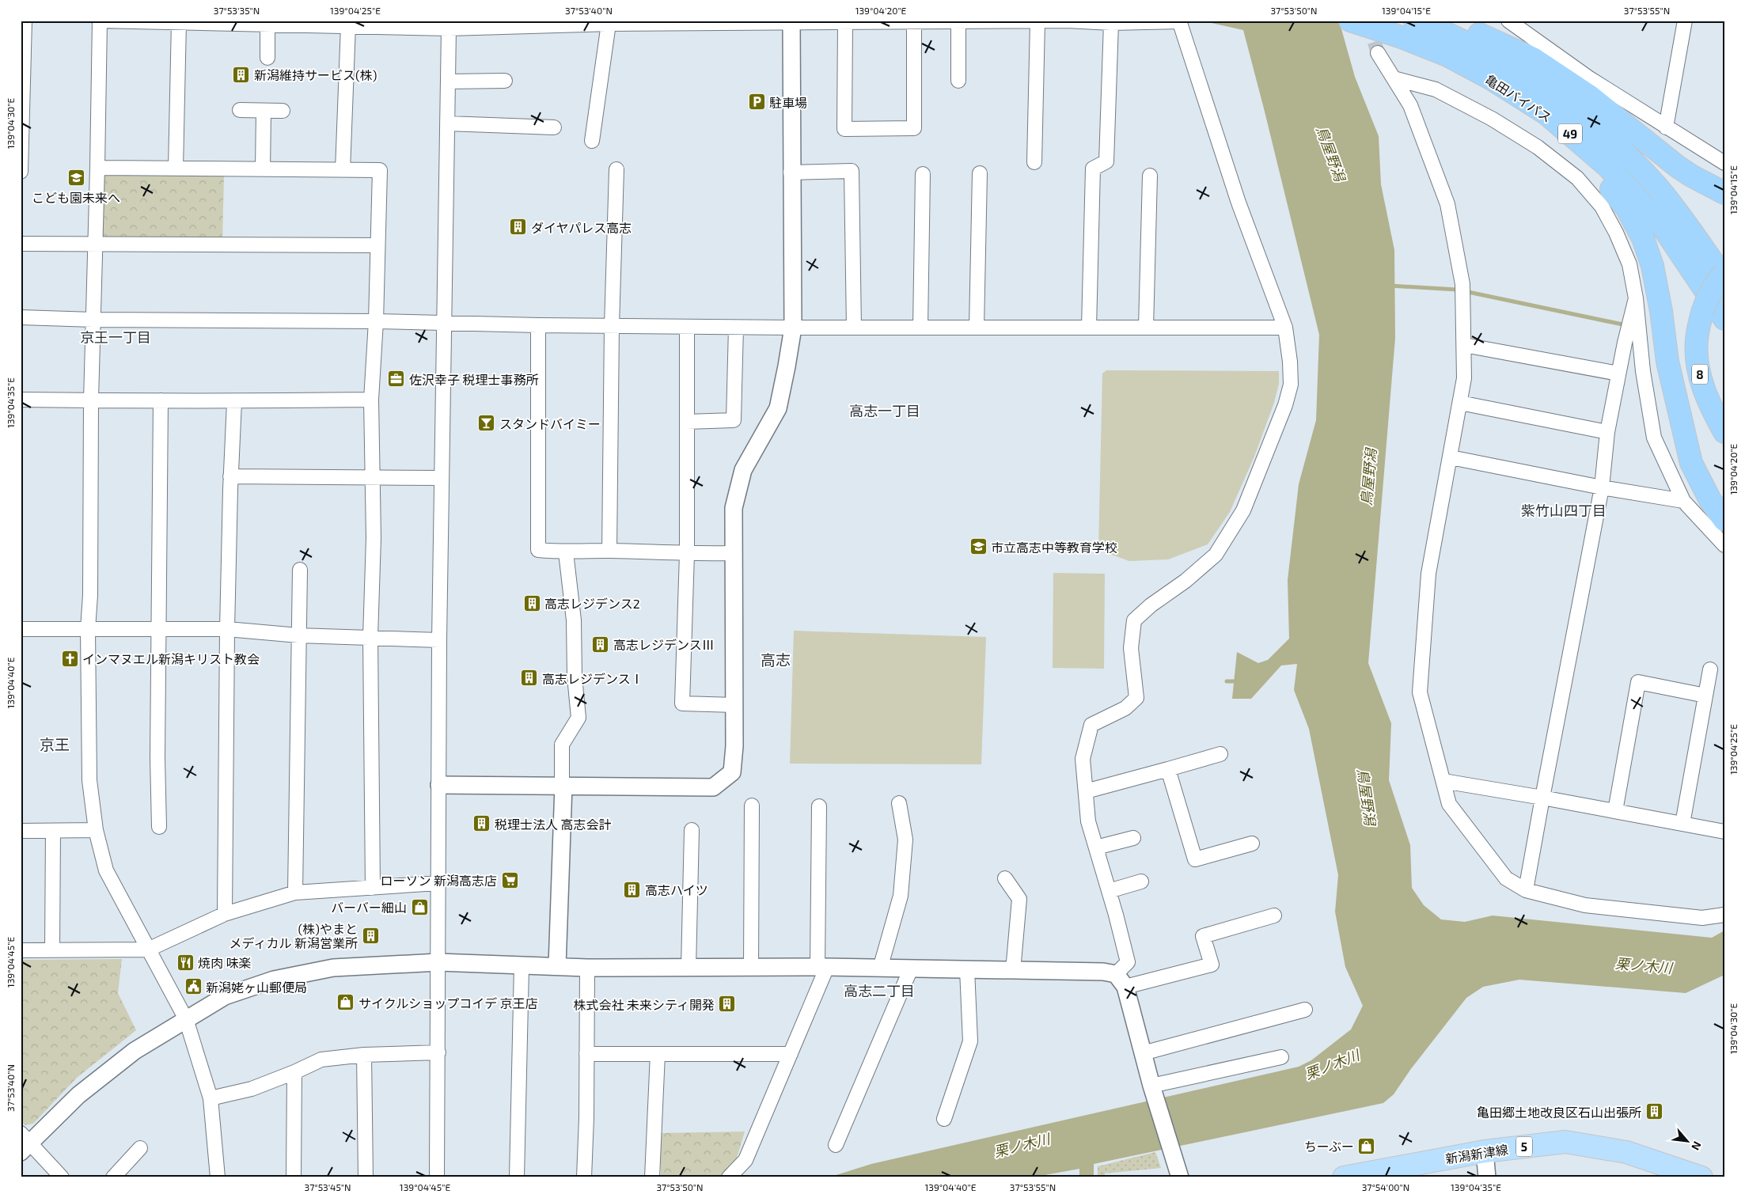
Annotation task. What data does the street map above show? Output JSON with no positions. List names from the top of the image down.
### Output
{
  "streets": {
    "highway": ["亀田バイパス", "49", "8"],
    "main road": ["5", "新潟新津線"]
  },
  "districts": [
    "京王一丁目",
    "高志一丁目",
    "紫竹山四丁目",
    "高志",
    "京王",
    "高志二丁目"
  ],
  "water": ["鳥屋野潟", "栗ノ木川"],
  "places": {
    "building": [
      "新潟維持サービス(株)",
      "ダイヤパレス高志",
      "高志レジデンス2",
      "高志レジデンスⅢ",
      "高志レジデンスⅠ",
      "税理士法人 高志会計",
      "高志ハイツ",
      "(株)やまと メディカル 新潟営業所",
      "株式会社 未来シティ開発",
      "亀田郷土地改良区石山出張所"
    ],
    "parking": ["駐車場"],
    "school or university": ["こども園未来へ", "市立高志中等教育学校"],
    "office": ["佐沢幸子 税理士事務所"],
    "bar": ["スタンドバイミー"],
    "church": ["インマヌエル新潟キリスト教会"],
    "supermarket": ["ローソン 新潟高志店"],
    "shop": ["バーバー細山", "サイクルショップコイデ 京王店", "ちーぶー"],
    "restaurant": ["焼肉 味楽"],
    "public building": ["新潟姥ヶ山郵便局"]
  },
  "north": "bottom right",
  "coordinates": [
    "37°53'35\"N",
    "139°04'25\"E",
    "37°53'40\"N",
    "139°04'20\"E",
    "37°53'50\"N",
    "139°04'15\"E",
    "37°53'55\"N",
    "139°04'30\"E",
    "139°04'35\"E",
    "139°04'40\"E",
    "139°04'45\"E",
    "37°53'45\"N",
    "37°54'00\"N"
  ]
}
